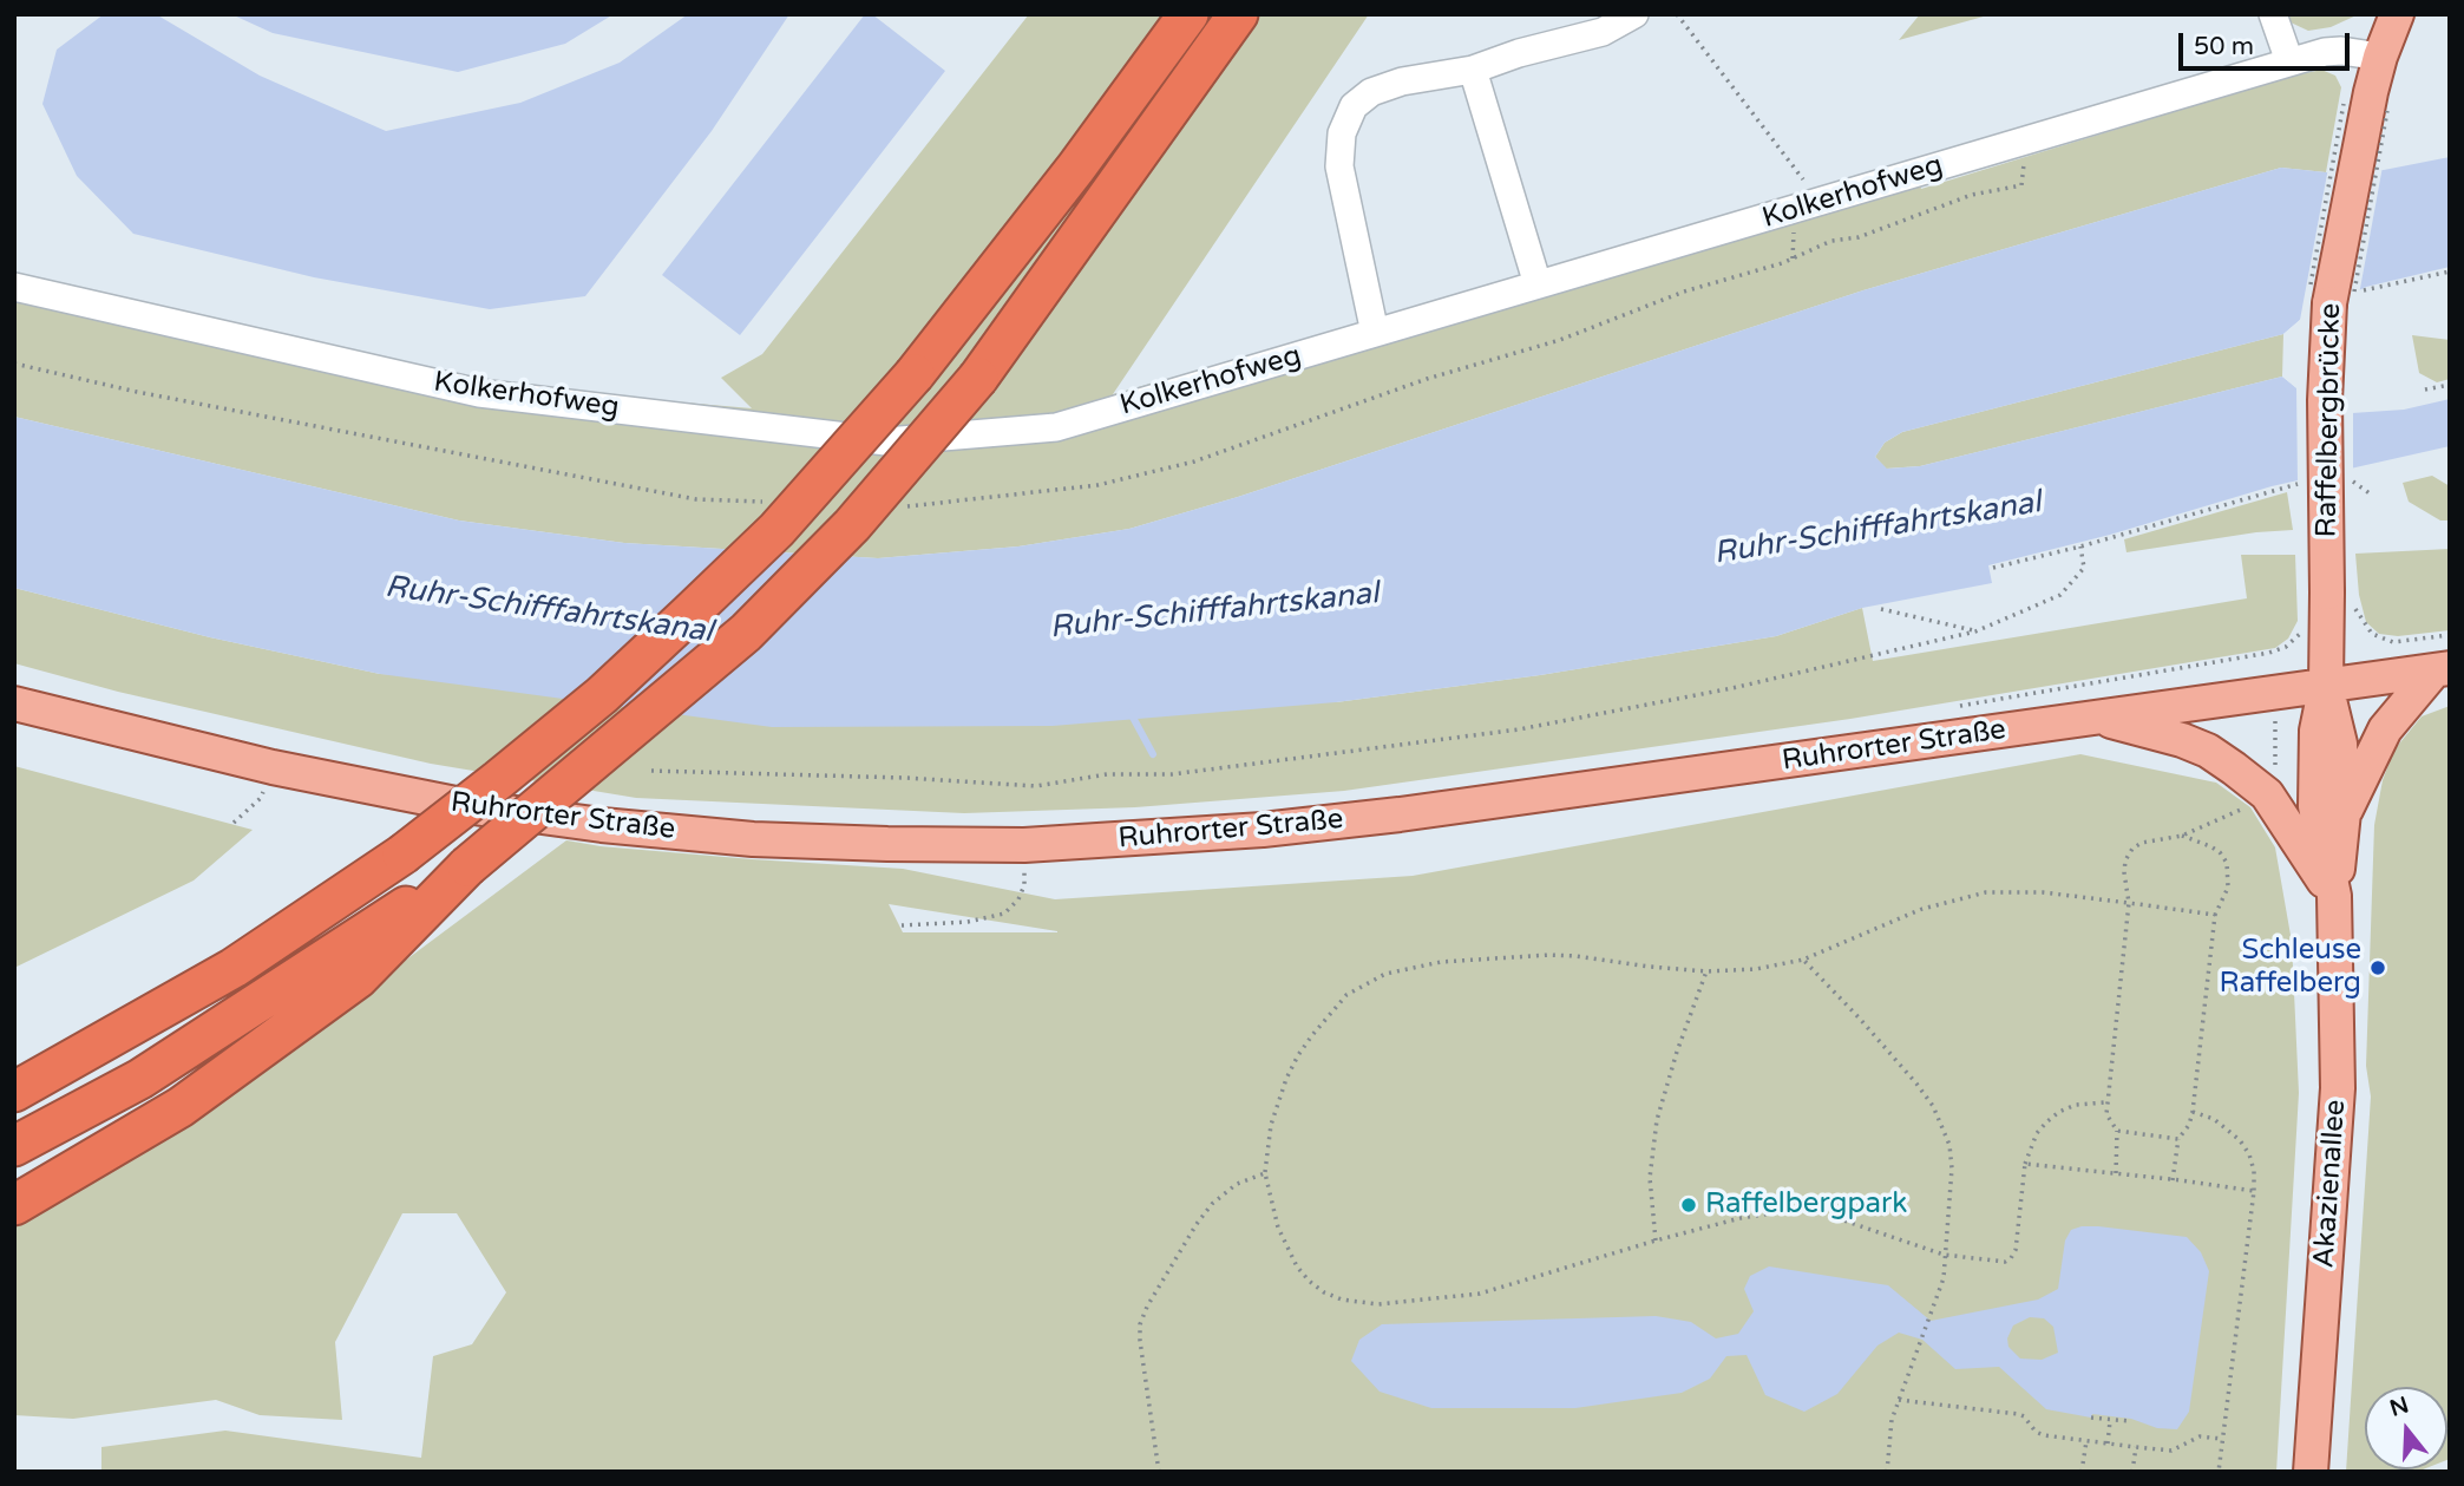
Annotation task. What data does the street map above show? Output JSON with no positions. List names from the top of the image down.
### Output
{
  "streets": {
    "main road": ["Raffelbergbrücke", "Ruhrorter Straße", "Akazienallee"],
    "street": ["Kolkerhofweg"]
  },
  "crossings": [
    ["Kolkerhofweg", "Raffelbergbrücke"],
    ["Raffelbergbrücke", "Ruhrorter Straße"],
    ["Raffelbergbrücke", "Akazienallee"],
    ["Ruhrorter Straße", "Akazienallee"]
  ],
  "water": ["Ruhr-Schifffahrtskanal"],
  "places": ["Schleuse Raffelberg", "Raffelbergpark"],
  "scale_bar": "50 m",
  "north": "top"
}
